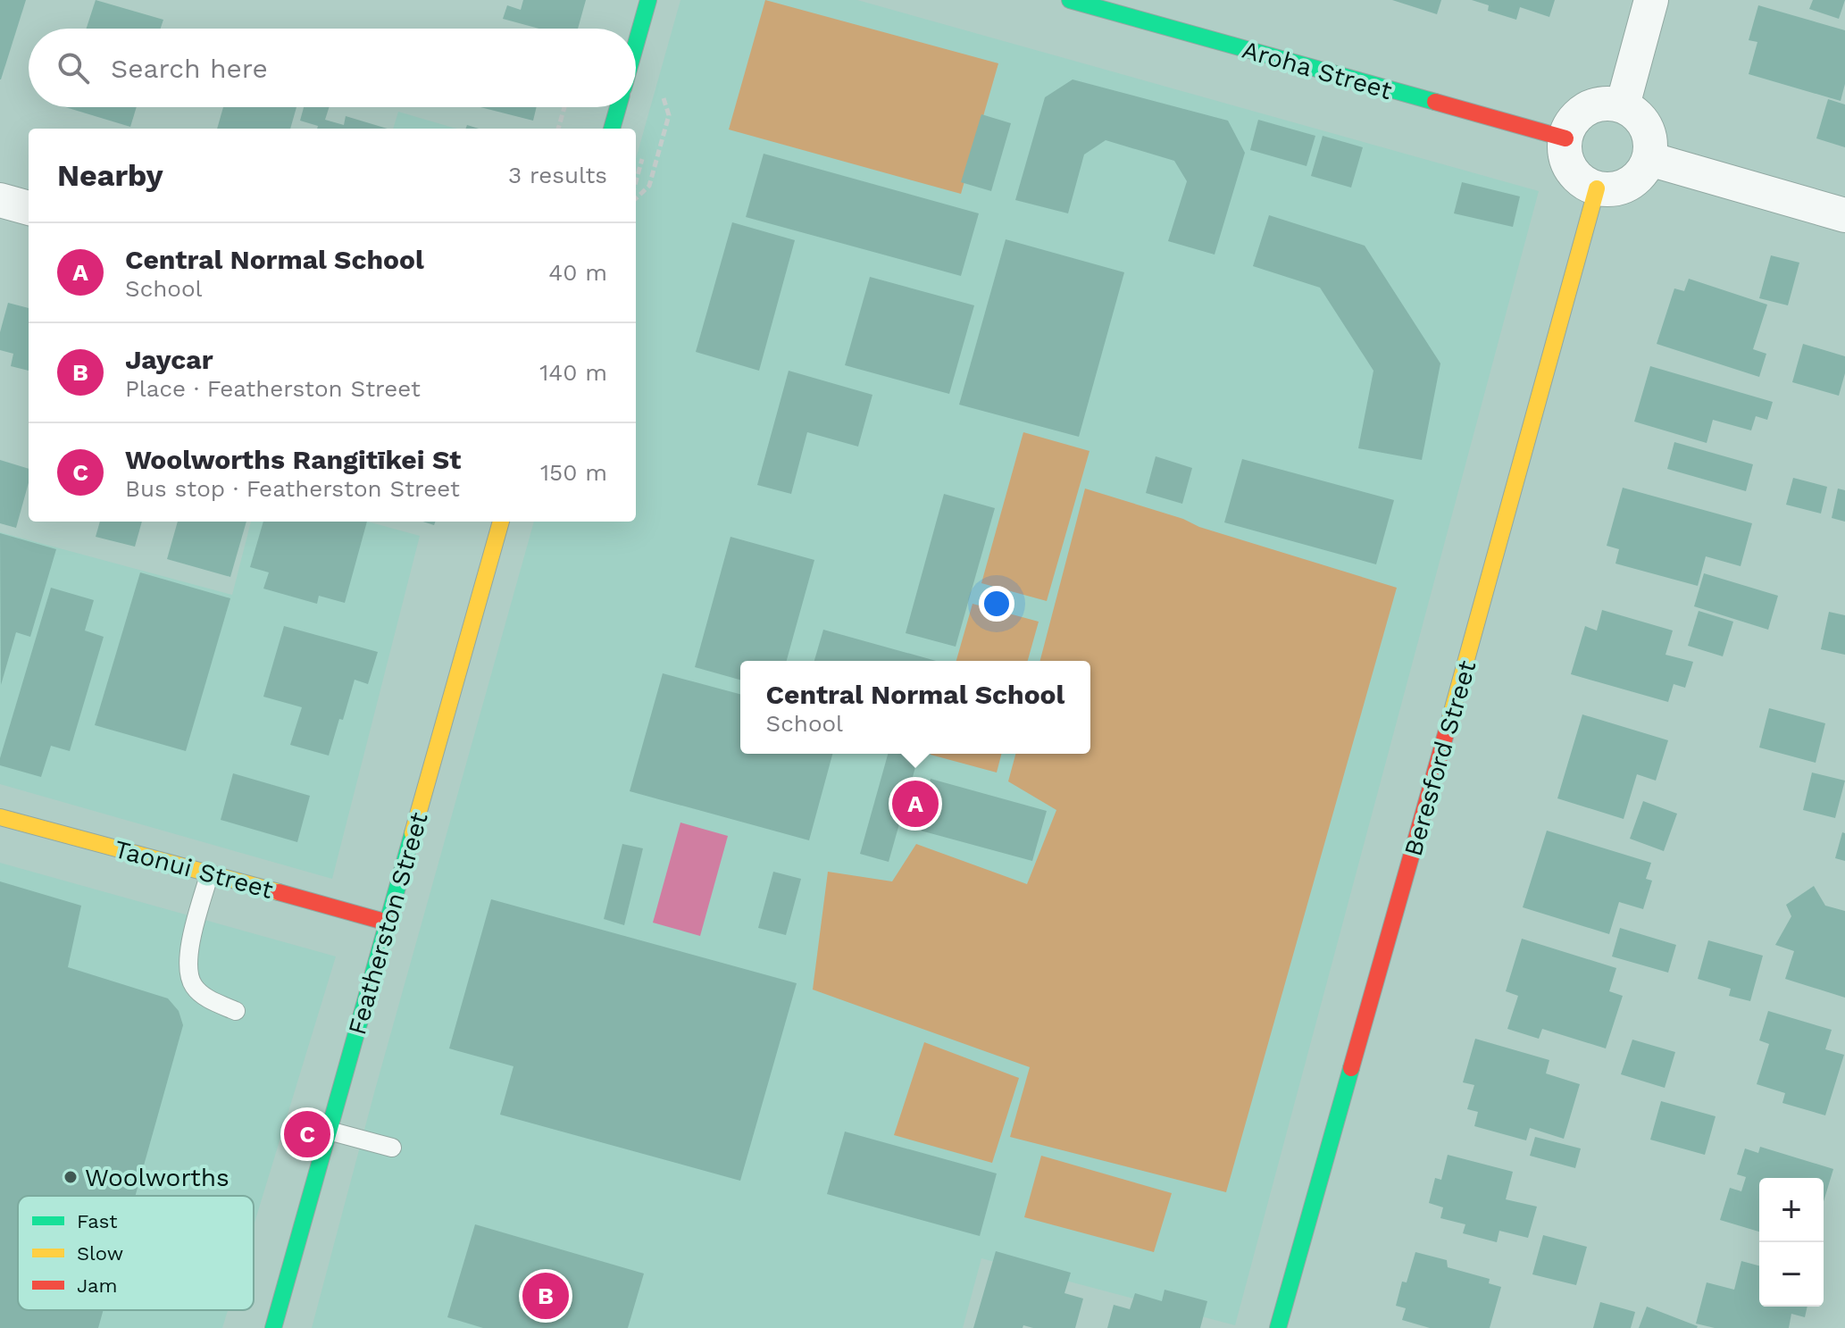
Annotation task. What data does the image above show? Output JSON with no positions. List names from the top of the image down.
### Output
{
  "streets": {
    "street": [
      "Aroha Street",
      "Beresford Street",
      "Taonui Street",
      "Featherston Street"
    ]
  },
  "crossings": [
    ["Aroha Street", "Beresford Street"],
    ["Taonui Street", "Featherston Street"]
  ],
  "places": ["Woolworths"],
  "legend": ["Fast", "Slow", "Jam"],
  "page": {
    "search": "Search here",
    "heading": ["Nearby", "3 results"],
    "list": [
      {
        "mark": "A",
        "name": "Central Normal School",
        "note": "School",
        "value": "40 m"
      },
      {
        "mark": "B",
        "name": "Jaycar",
        "note": "Place · Featherston Street",
        "value": "140 m"
      },
      {
        "mark": "C",
        "name": "Woolworths Rangitīkei St",
        "note": "Bus stop · Featherston Street",
        "value": "150 m"
      }
    ],
    "popup": ["Central Normal School", "School"],
    "pins": ["A", "C", "B"],
    "map_buttons": ["+", "−"]
  }
}
